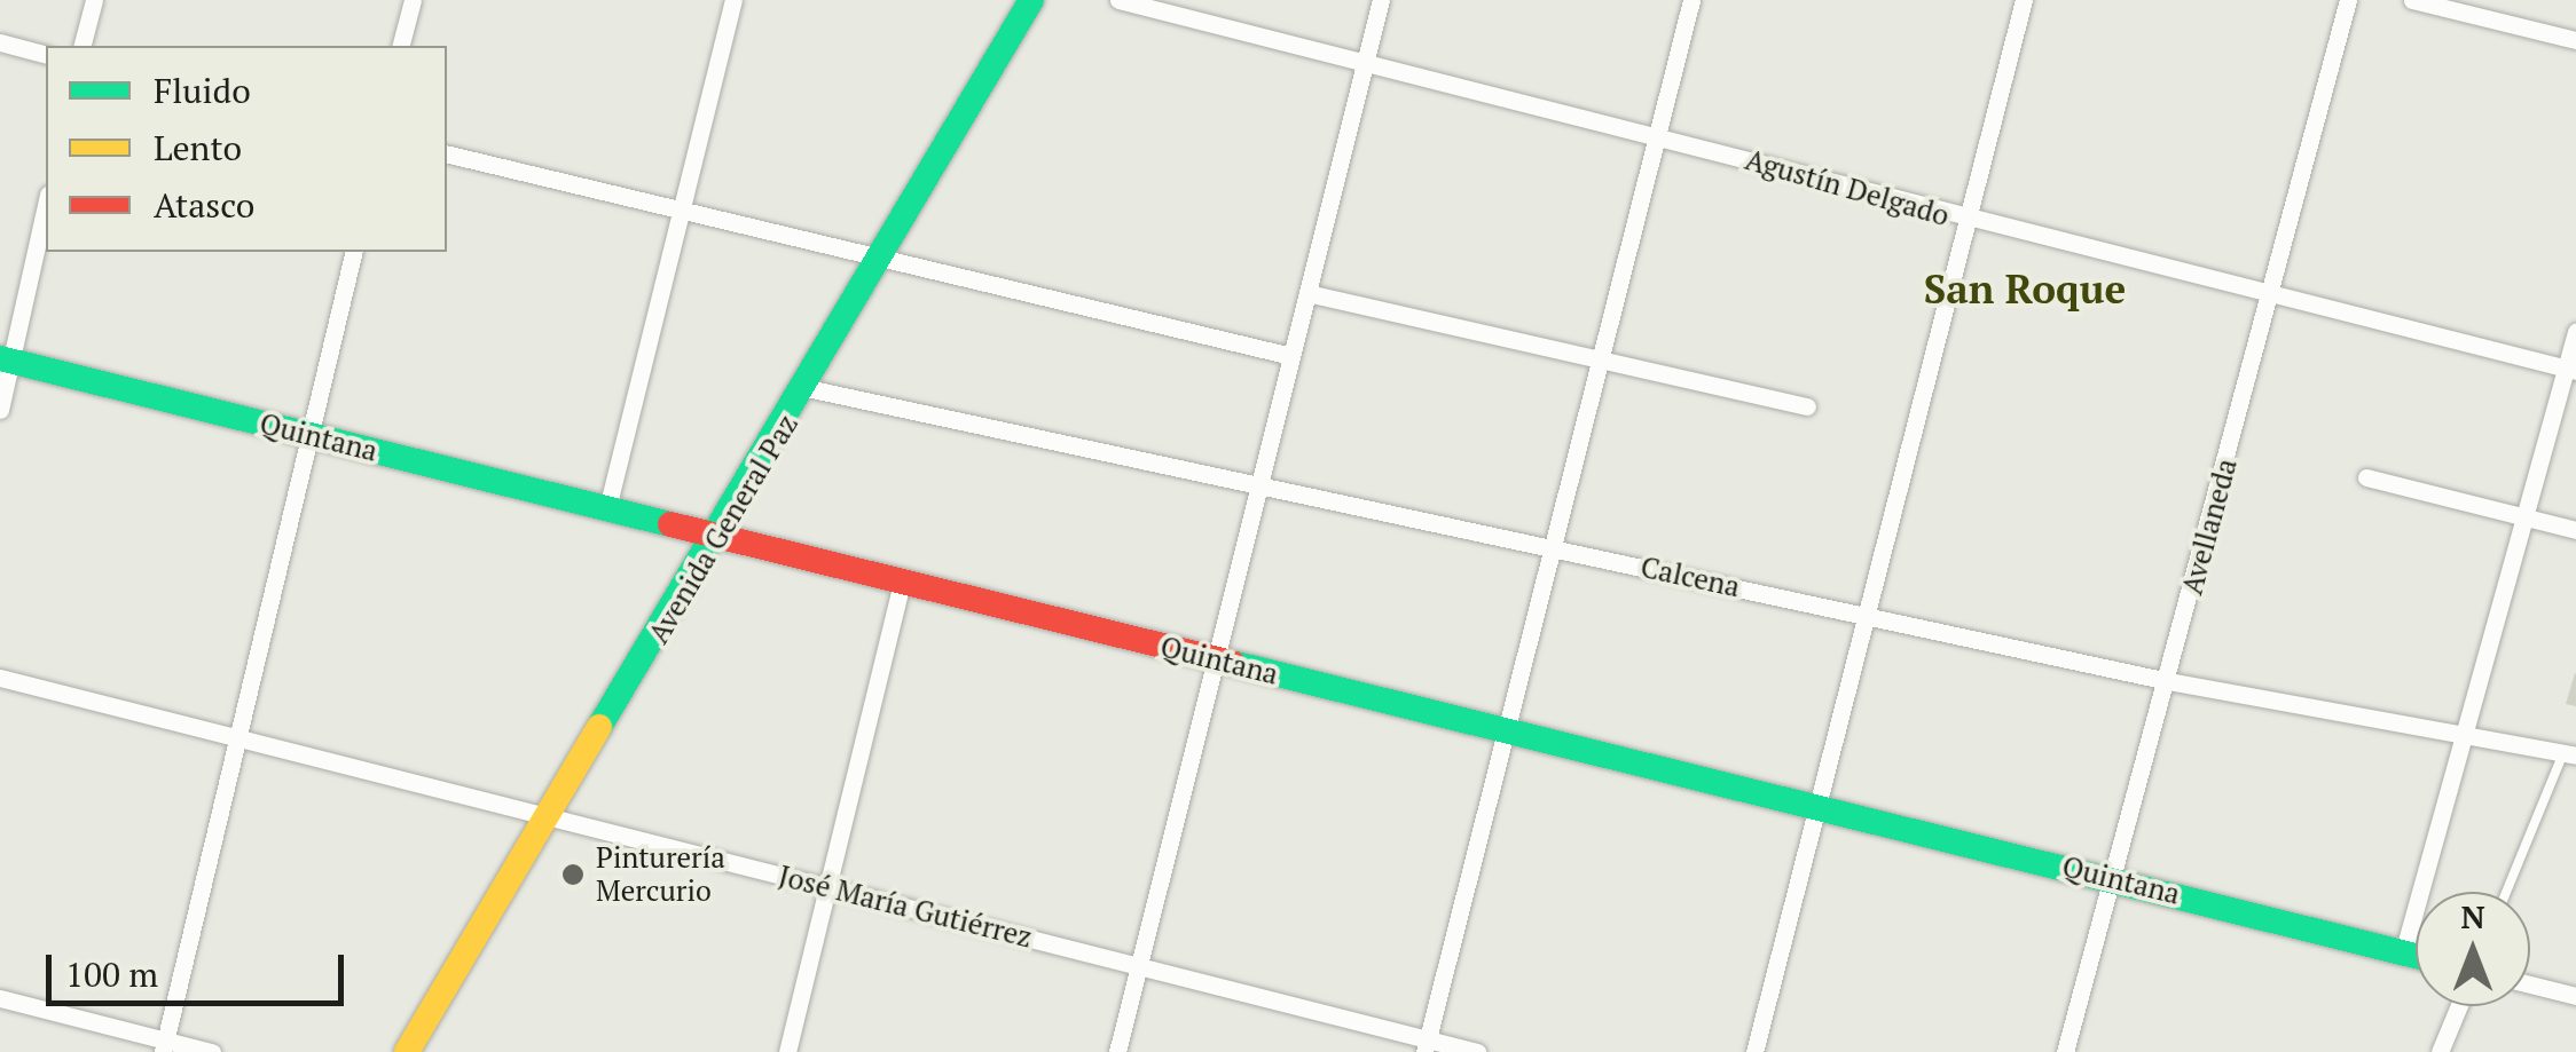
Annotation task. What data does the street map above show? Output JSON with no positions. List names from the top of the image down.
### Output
{
  "streets": {
    "street": [
      "Agustín Delgado",
      "Quintana",
      "Avellaneda",
      "Avenida General Paz",
      "Calcena",
      "José María Gutiérrez"
    ]
  },
  "crossings": [
    ["Agustín Delgado", "Avellaneda"],
    ["Quintana", "Avellaneda"],
    ["Quintana", "Avenida General Paz"],
    ["Avellaneda", "Calcena"],
    ["Avenida General Paz", "Calcena"],
    ["Avenida General Paz", "José María Gutiérrez"]
  ],
  "districts": ["San Roque"],
  "places": ["Pinturería Mercurio"],
  "legend": ["Fluido", "Lento", "Atasco"],
  "scale_bar": "100 m",
  "north": "top"
}
